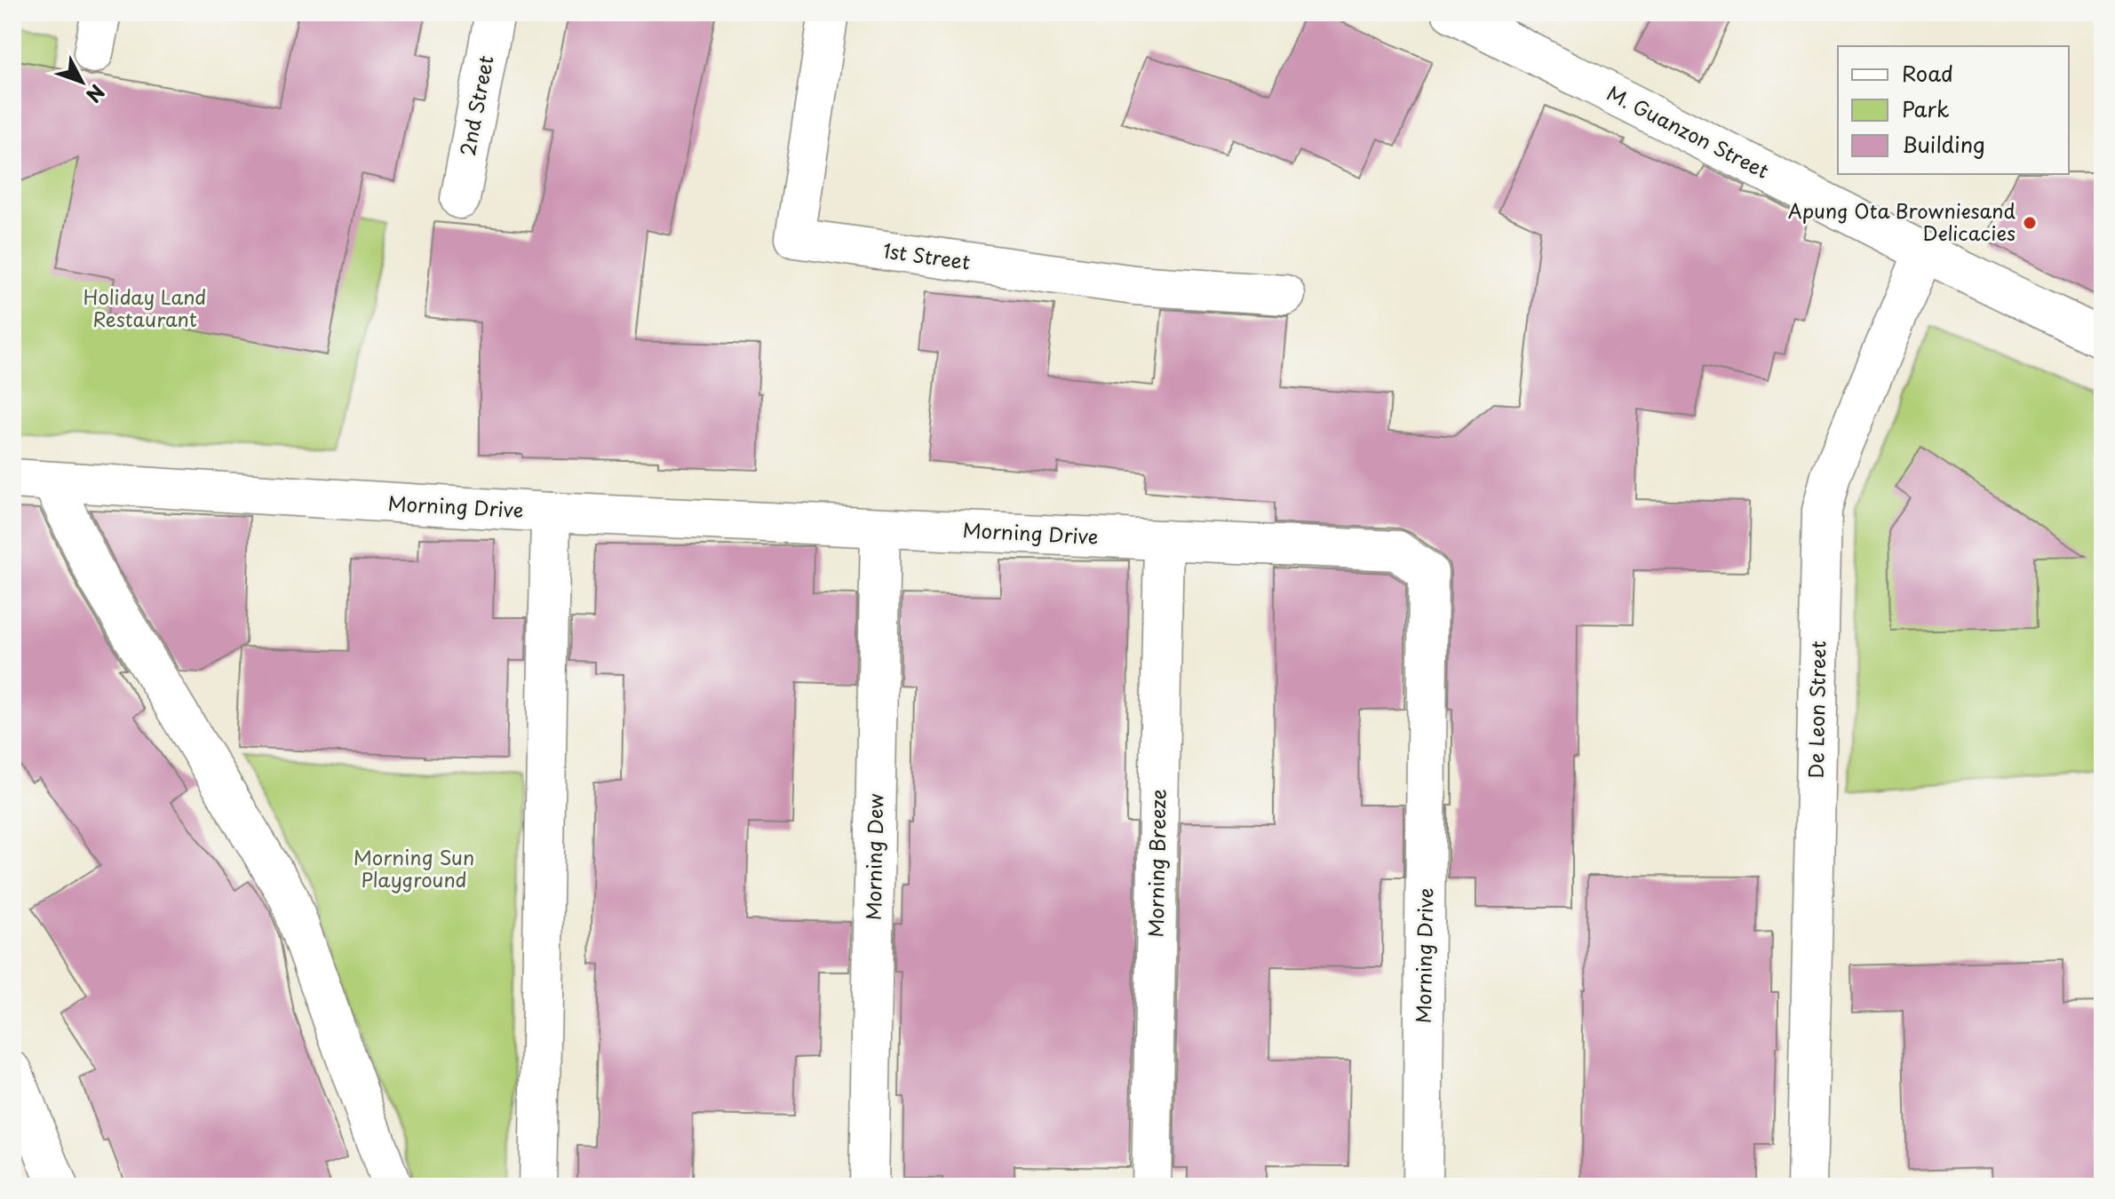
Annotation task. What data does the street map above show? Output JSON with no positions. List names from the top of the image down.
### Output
{
  "streets": {
    "main road": [
      "2nd Street",
      "M. Guanzon Street",
      "1st Street",
      "Morning Drive",
      "De Leon Street",
      "Morning Dew",
      "Morning Breeze"
    ]
  },
  "crossings": [
    ["M. Guanzon Street", "De Leon Street"],
    ["Morning Drive", "Morning Dew"],
    ["Morning Drive", "Morning Breeze"]
  ],
  "parks": ["Holiday Land Restaurant", "Morning Sun Playground"],
  "places": ["Apung Ota Browniesand Delicacies"],
  "legend": ["Road", "Park", "Building"],
  "north": "bottom right"
}
